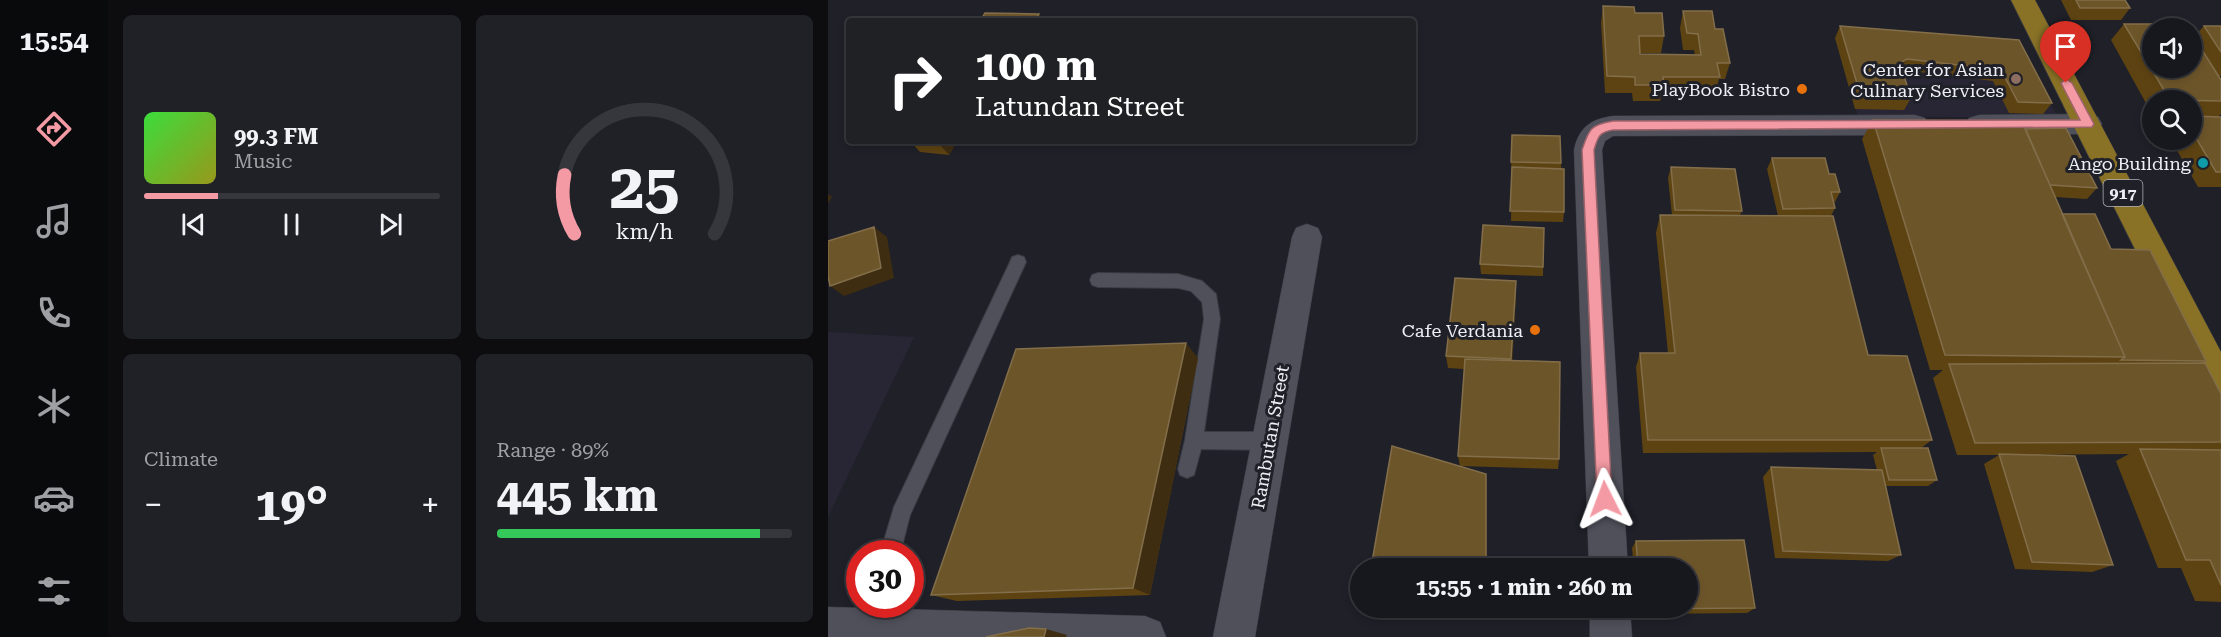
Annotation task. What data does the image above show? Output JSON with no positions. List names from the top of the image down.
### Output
{
  "streets": {
    "main road": ["917"],
    "street": ["Rambutan Street"]
  },
  "places": [
    "Center for Asian Culinary Services",
    "PlayBook Bistro",
    "Ango Building",
    "Cafe Verdania"
  ],
  "page": {
    "tabs": "15:54",
    "turn": ["100 m", "Latundan Street"],
    "song": ["99.3 FM", "Music"],
    "tile": [
      "Climate",
      ["Range · 89%", "445 km"]
    ],
    "heat": ["−", "19°", "+"],
    "limit": "30",
    "trip": "15:55 · 1 min · 260 m",
    "gauge": ["25", "km/h"]
  }
}
